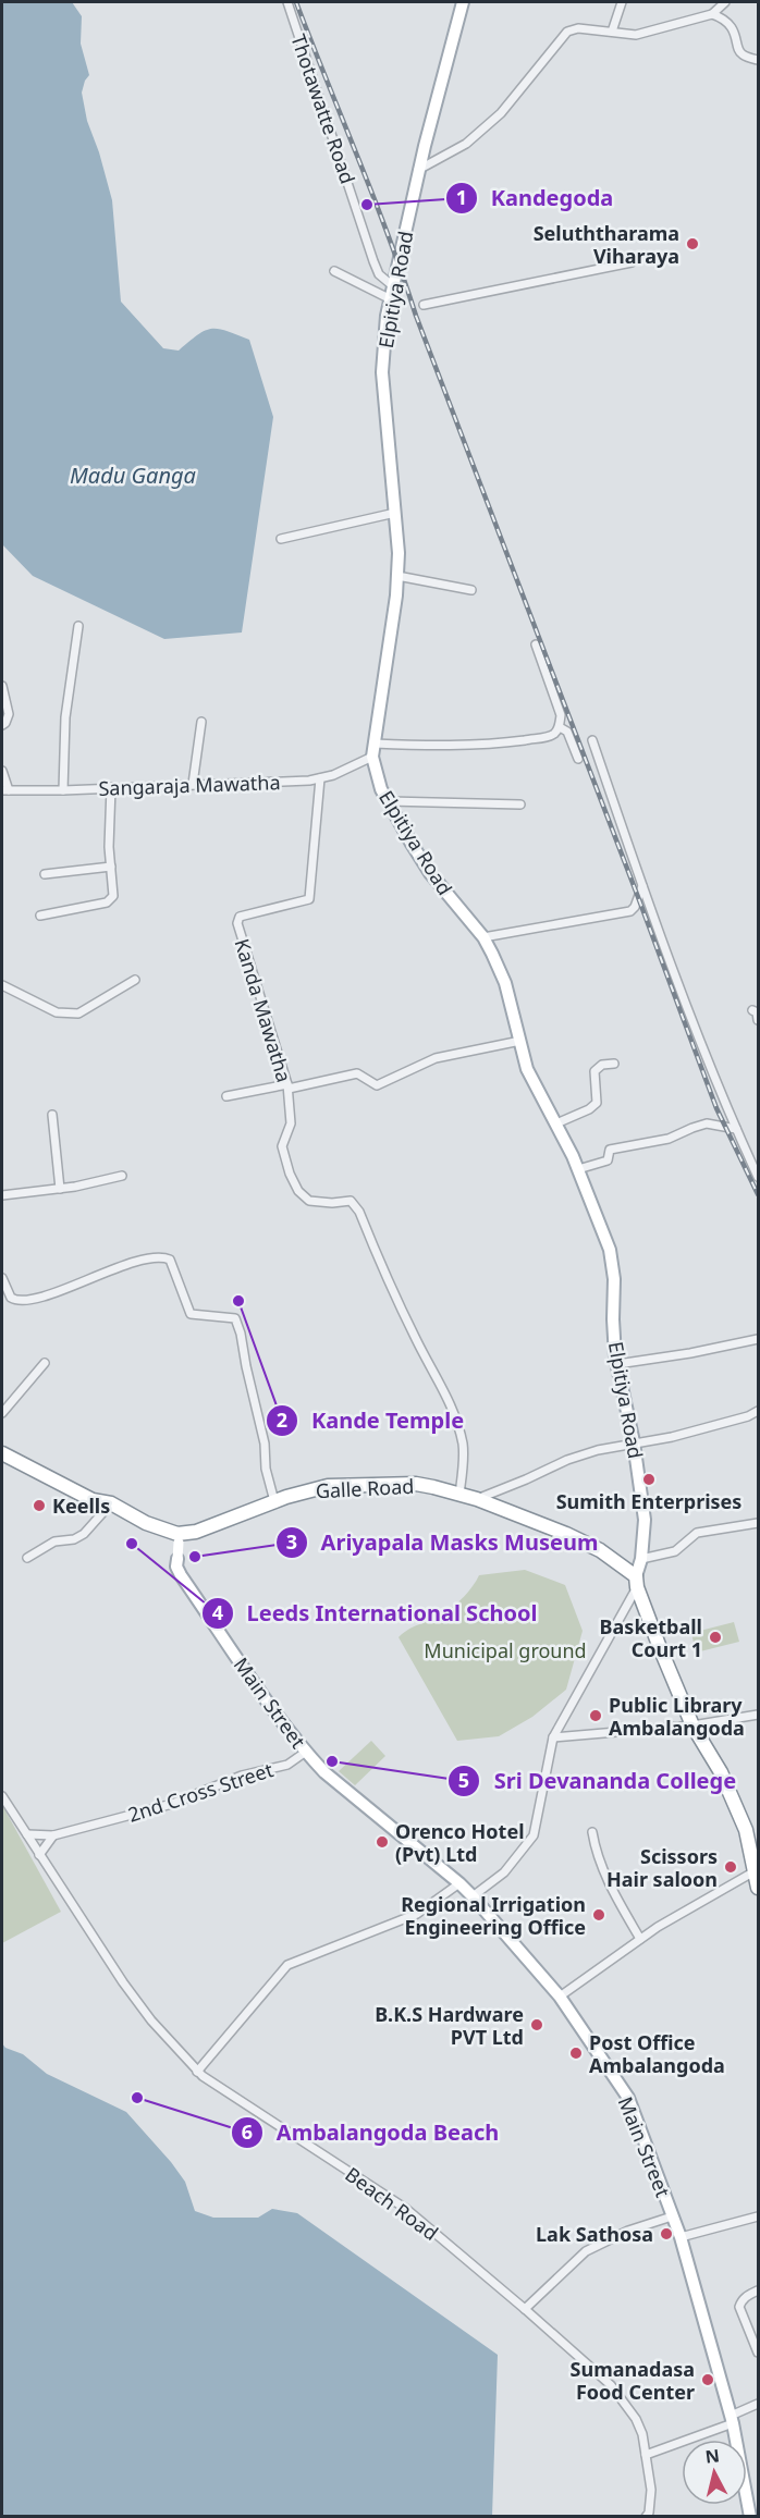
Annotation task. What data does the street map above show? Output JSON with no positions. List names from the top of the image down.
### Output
{
  "streets": {
    "highway": ["Galle Road"],
    "main road": ["Elpitiya Road", "Main Street"],
    "street": [
      "Thotawatte Road",
      "Sangaraja Mawatha",
      "Kanda Mawatha",
      "2nd Cross Street",
      "Beach Road"
    ]
  },
  "crossings": [
    ["Thotawatte Road", "Elpitiya Road"],
    ["Elpitiya Road", "Sangaraja Mawatha"],
    ["Elpitiya Road", "Galle Road"],
    ["Sangaraja Mawatha", "Kanda Mawatha"],
    ["Kanda Mawatha", "Galle Road"],
    ["Galle Road", "Main Street"],
    ["Main Street", "2nd Cross Street"],
    ["2nd Cross Street", "Beach Road"]
  ],
  "water": ["Madu Ganga"],
  "parks": ["Municipal ground"],
  "places": [
    "Kandegoda",
    "Seluththarama Viharaya",
    "Kande Temple",
    "Sumith Enterprises",
    "Keells",
    "Leeds International School",
    "Ariyapala Masks Museum",
    "Basketball Court 1",
    "Public Library Ambalangoda",
    "Sri Devananda College",
    "Orenco Hotel (Pvt) Ltd",
    "Scissors Hair saloon",
    "Regional Irrigation Engineering Office",
    "B.K.S Hardware PVT Ltd",
    "Post Office Ambalangoda",
    "Ambalangoda Beach",
    "Lak Sathosa",
    "Sumanadasa Food Center"
  ],
  "north": "top"
}
